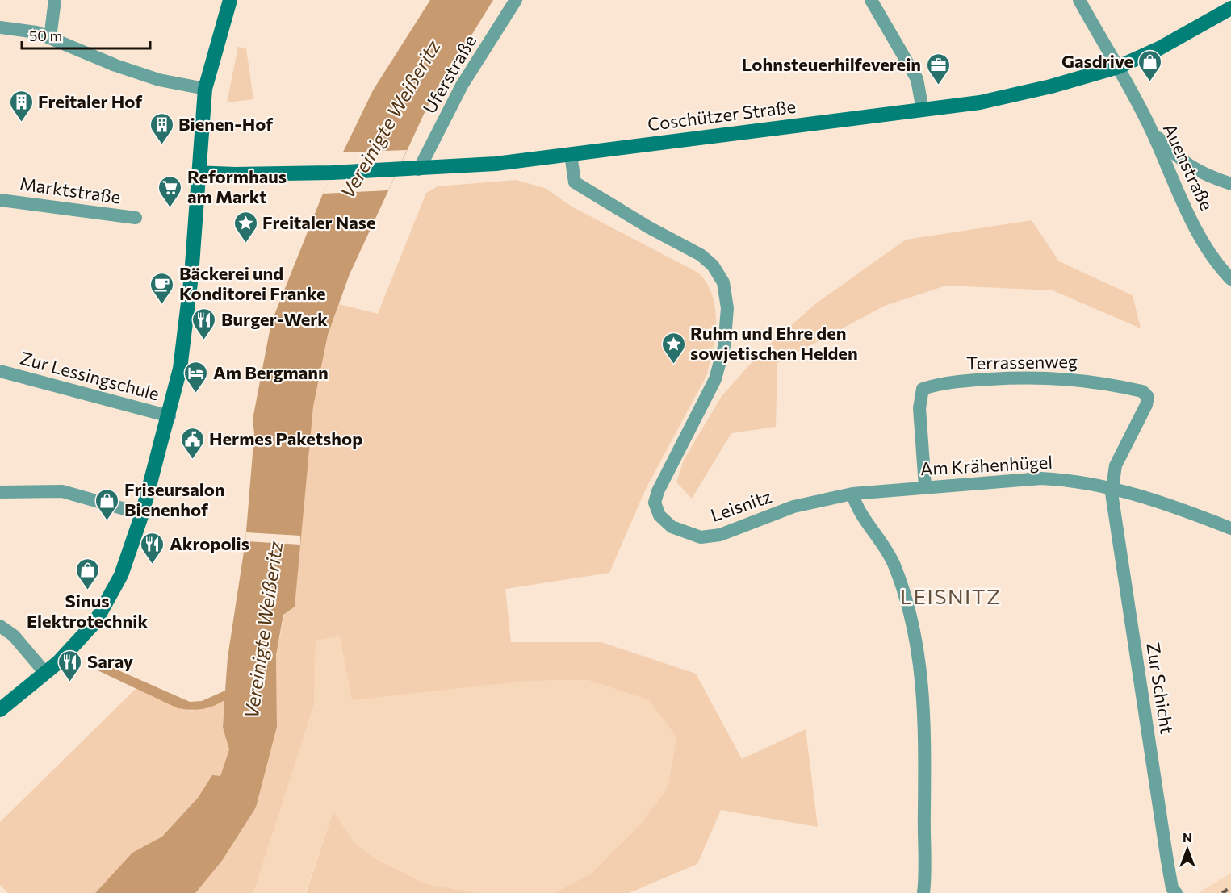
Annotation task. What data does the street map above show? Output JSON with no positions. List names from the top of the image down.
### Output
{
  "streets": {
    "street": [
      "Uferstraße",
      "Coschützer Straße",
      "Auenstraße",
      "Marktstraße",
      "Terrassenweg",
      "Zur Lessingschule",
      "Am Krähenhügel",
      "Leisnitz",
      "Zur Schicht"
    ]
  },
  "crossings": [
    ["Uferstraße", "Coschützer Straße"],
    ["Coschützer Straße", "Auenstraße"],
    ["Coschützer Straße", "Leisnitz"],
    ["Terrassenweg", "Am Krähenhügel"],
    ["Terrassenweg", "Zur Schicht"],
    ["Am Krähenhügel", "Leisnitz"],
    ["Am Krähenhügel", "Zur Schicht"]
  ],
  "districts": ["LEISNITZ"],
  "water": ["Vereinigte Weißeritz"],
  "places": {
    "shop": ["Gasdrive", "Friseursalon Bienenhof", "Sinus Elektrotechnik"],
    "office": ["Lohnsteuerhilfeverein"],
    "building": ["Freitaler Hof", "Bienen-Hof"],
    "supermarket": ["Reformhaus am Markt"],
    "place": ["Freitaler Nase", "Ruhm und Ehre den sowjetischen Helden"],
    "cafe": ["Bäckerei und Konditorei Franke"],
    "restaurant": ["Burger-Werk", "Akropolis", "Saray"],
    "hotel": ["Am Bergmann"],
    "public building": ["Hermes Paketshop"]
  },
  "scale_bar": "50 m",
  "north": "top"
}
